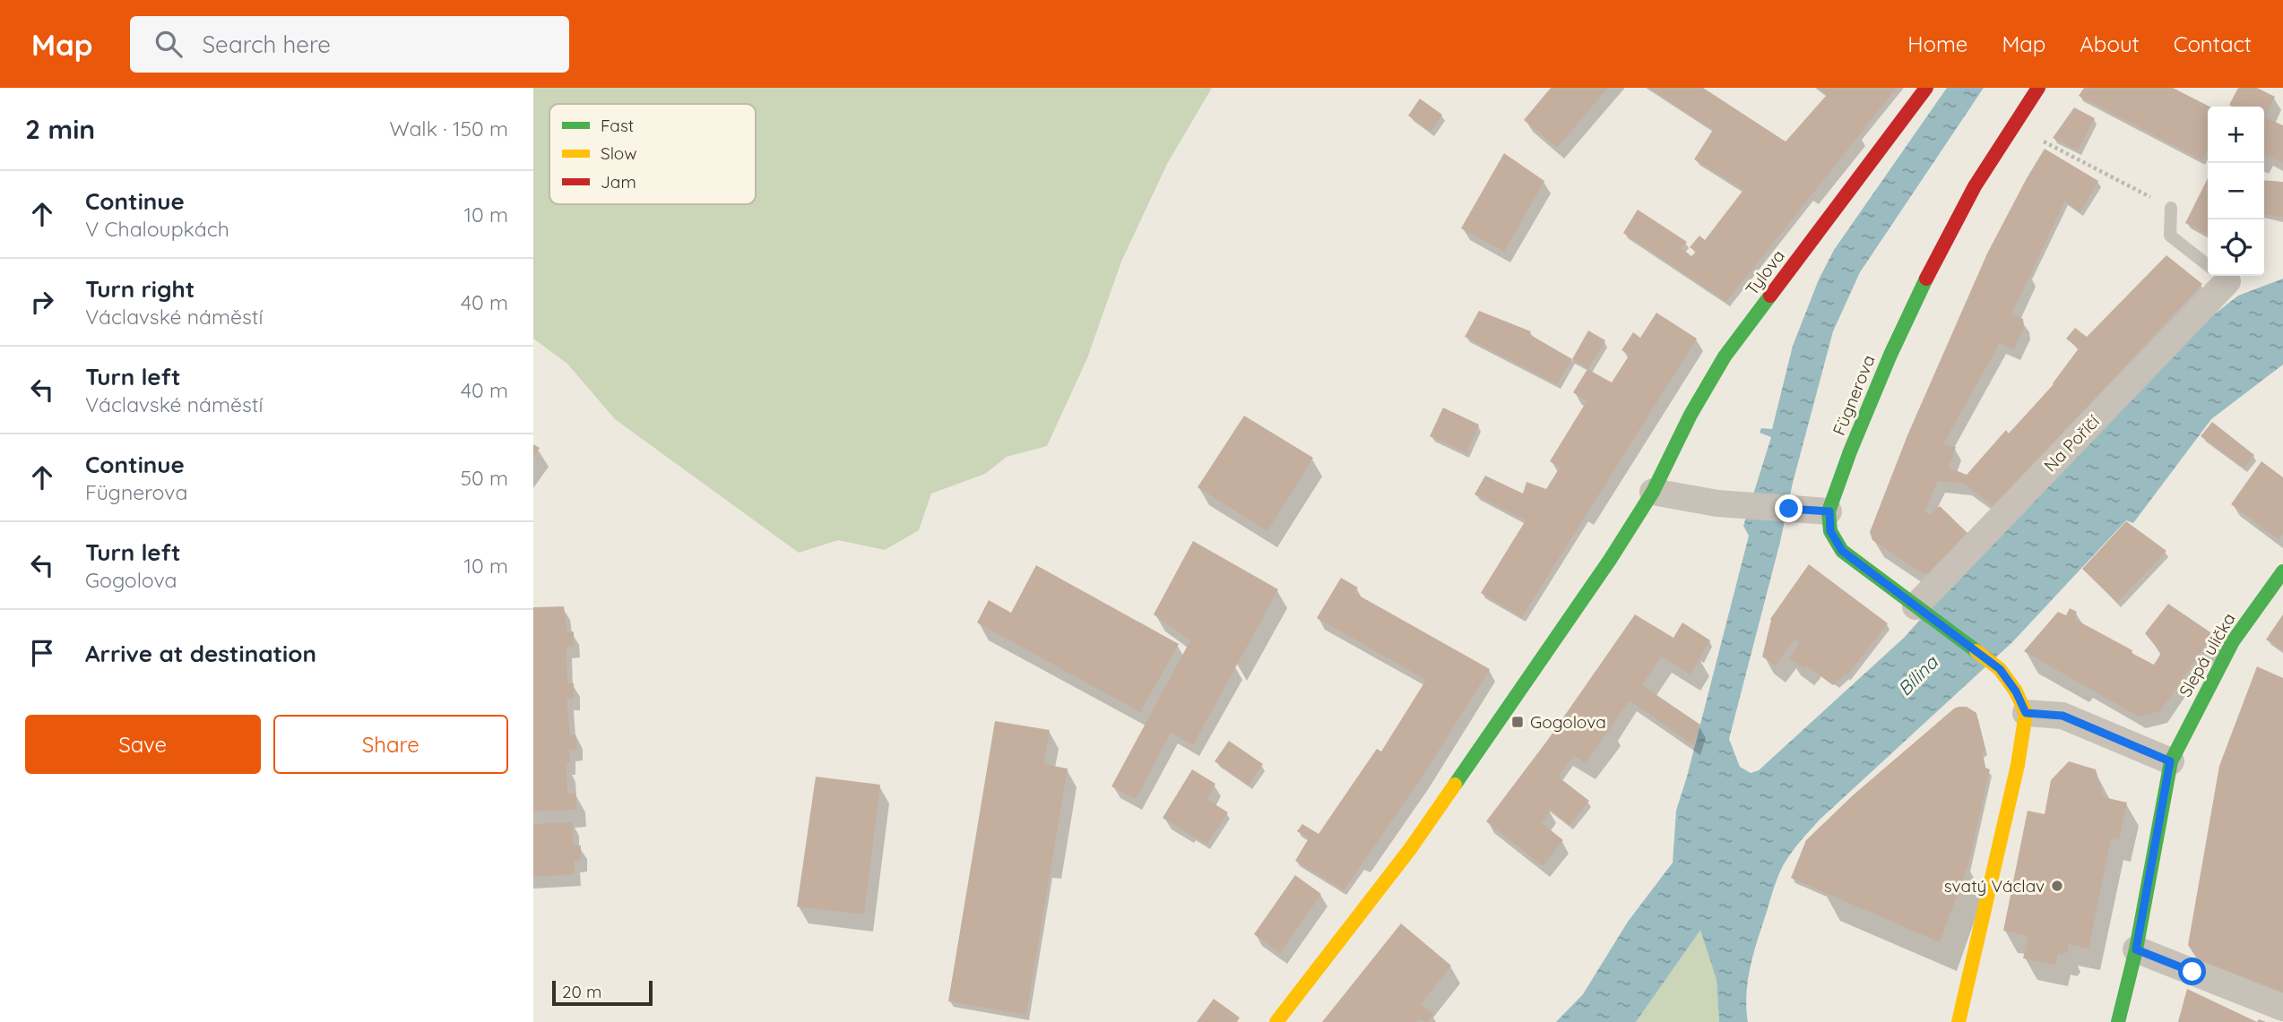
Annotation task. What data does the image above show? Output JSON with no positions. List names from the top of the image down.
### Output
{
  "streets": {
    "street": [
      "Tylova",
      "Fügnerova",
      "Na Poříčí",
      "Slepá ulička"
    ]
  },
  "water": ["Bílina"],
  "places": {
    "transit": ["Gogolova"],
    "other": ["svatý Václav"]
  },
  "legend": ["Fast", "Slow", "Jam"],
  "scale_bar": "20 m",
  "page": {
    "header": "Map",
    "search": "Search here",
    "nav": [
      "Home",
      "Map",
      "About",
      "Contact"
    ],
    "heading": ["2 min", "Walk · 150 m"],
    "map_buttons": ["+", "−"],
    "list": [
      ["Continue", "V Chaloupkách", "10 m"],
      ["Turn right", "Václavské náměstí", "40 m"],
      ["Turn left", "Václavské náměstí", "40 m"],
      ["Continue", "Fügnerova", "50 m"],
      ["Turn left", "Gogolova", "10 m"],
      "Arrive at destination"
    ],
    "buttons": ["Save", "Share"],
    "scale": "20 m"
  }
}
